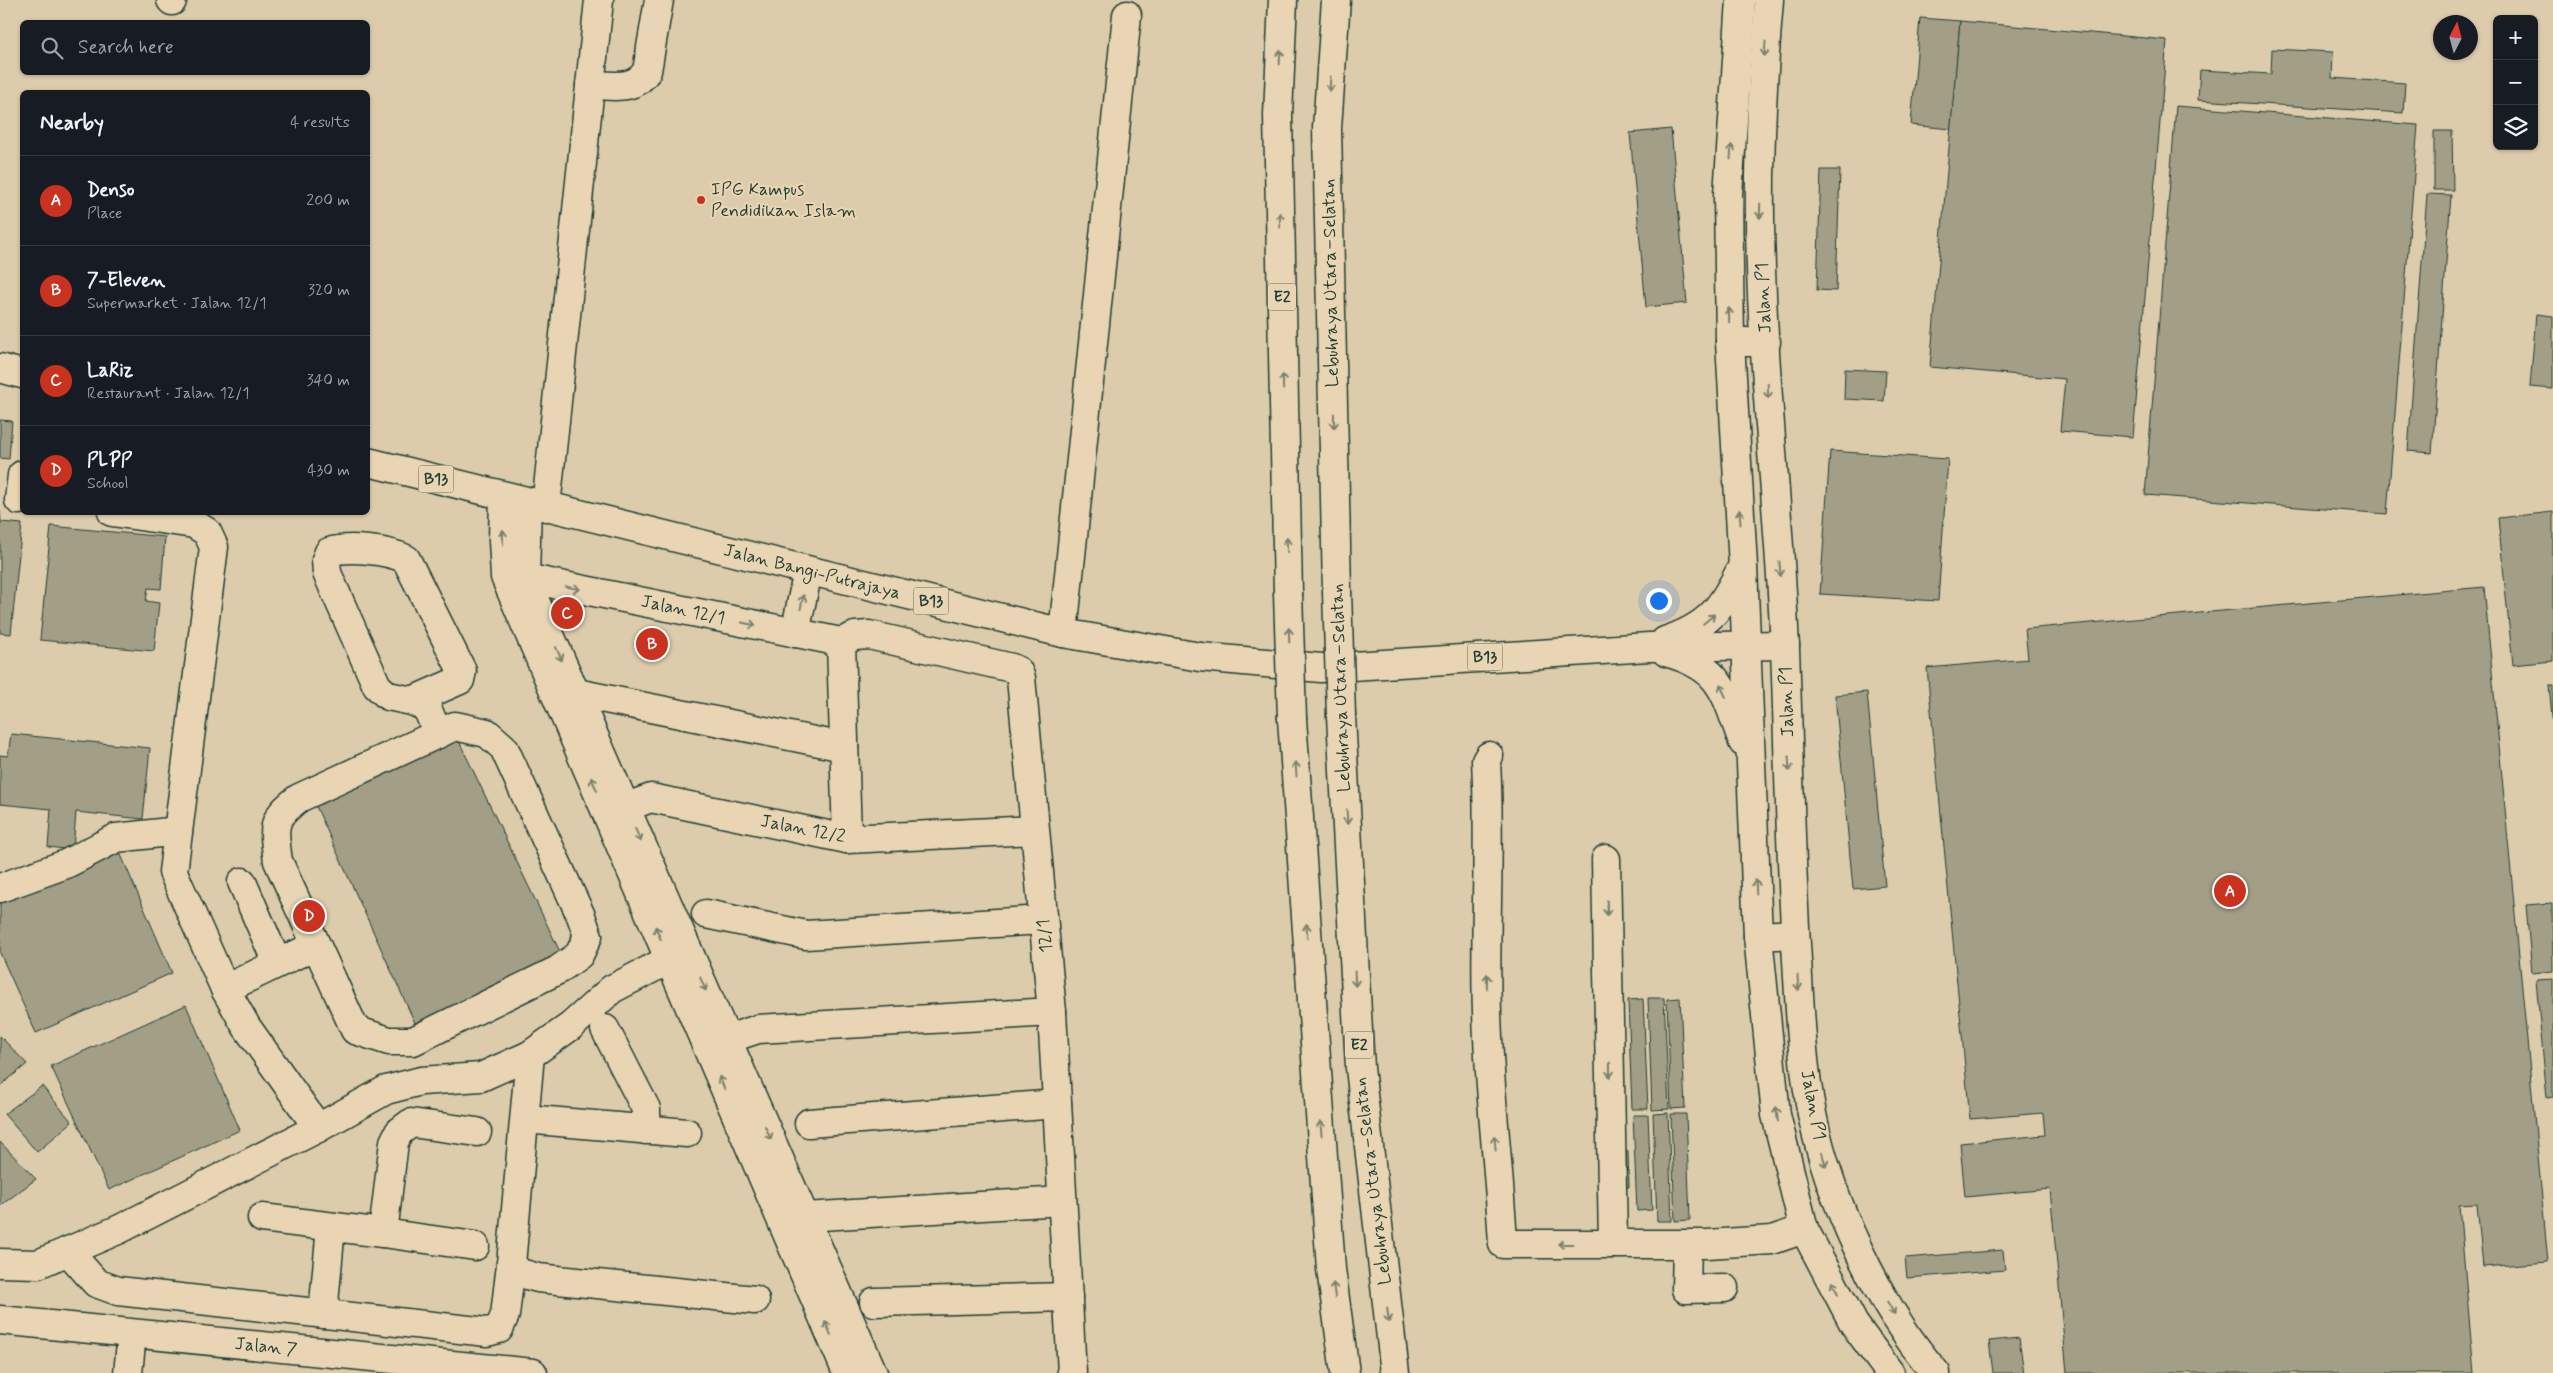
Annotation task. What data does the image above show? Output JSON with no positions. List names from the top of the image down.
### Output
{
  "streets": {
    "main road": [
      "Lebuhraya Utara–Selatan",
      "E2",
      "Jalan P1",
      "B13",
      "Jalan Bangi-Putrajaya",
      "Jalan 12/1",
      "Jalan 12/2",
      "12/1",
      "Jalan 7"
    ]
  },
  "crossings": [
    ["Jalan P1", "B13"],
    ["B13", "Jalan Bangi-Putrajaya"],
    ["Jalan 12/1", "12/1"],
    ["Jalan 12/2", "12/1"]
  ],
  "places": ["IPG Kampus Pendidikan Islam"],
  "north": "top",
  "page": {
    "map_buttons": ["+", "−"],
    "search": "Search here",
    "heading": ["Nearby", "4 results"],
    "list": [
      {
        "mark": "A",
        "name": "Denso",
        "note": "Place",
        "value": "200 m"
      },
      {
        "mark": "B",
        "name": "7-Eleven",
        "note": "Supermarket · Jalan 12/1",
        "value": "320 m"
      },
      {
        "mark": "C",
        "name": "LaRiz",
        "note": "Restaurant · Jalan 12/1",
        "value": "340 m"
      },
      {
        "mark": "D",
        "name": "PLPP",
        "note": "School",
        "value": "430 m"
      }
    ],
    "pins": [
      "C",
      "B",
      "A",
      "D"
    ]
  }
}
